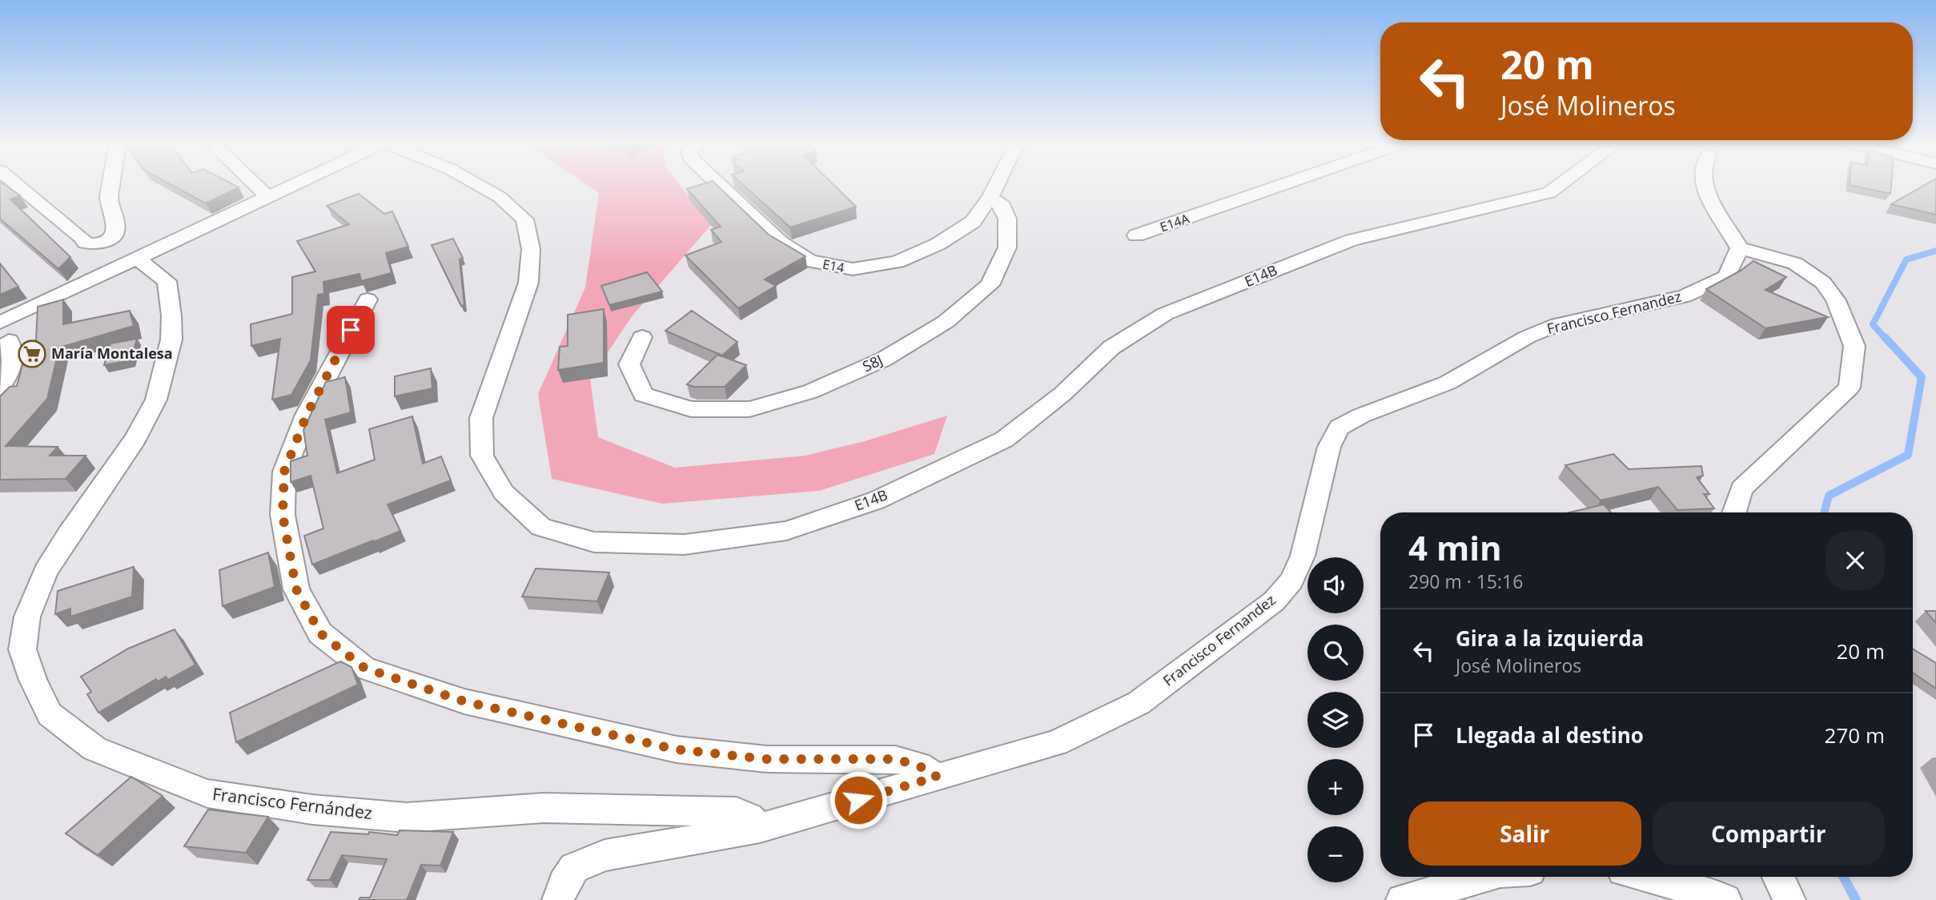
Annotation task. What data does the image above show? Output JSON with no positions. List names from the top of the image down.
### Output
{
  "streets": {
    "street": [
      "E14A",
      "E14",
      "E14B",
      "Francisco Fernandez",
      "S8J",
      "Francisco Fernández"
    ]
  },
  "crossings": [
    ["E14", "S8J"],
    ["Francisco Fernandez", "Francisco Fernández"]
  ],
  "places": {
    "supermarket": ["María Montalesa"]
  },
  "page": {
    "turn": ["20 m", "José Molineros"],
    "heading": ["4 min", "290 m · 15:16"],
    "map_buttons": ["+", "−"],
    "list": [
      {
        "name": "Gira a la izquierda",
        "note": "José Molineros",
        "value": "20 m"
      },
      {
        "name": "Llegada al destino",
        "value": "270 m"
      }
    ],
    "buttons": ["Salir", "Compartir"]
  }
}
